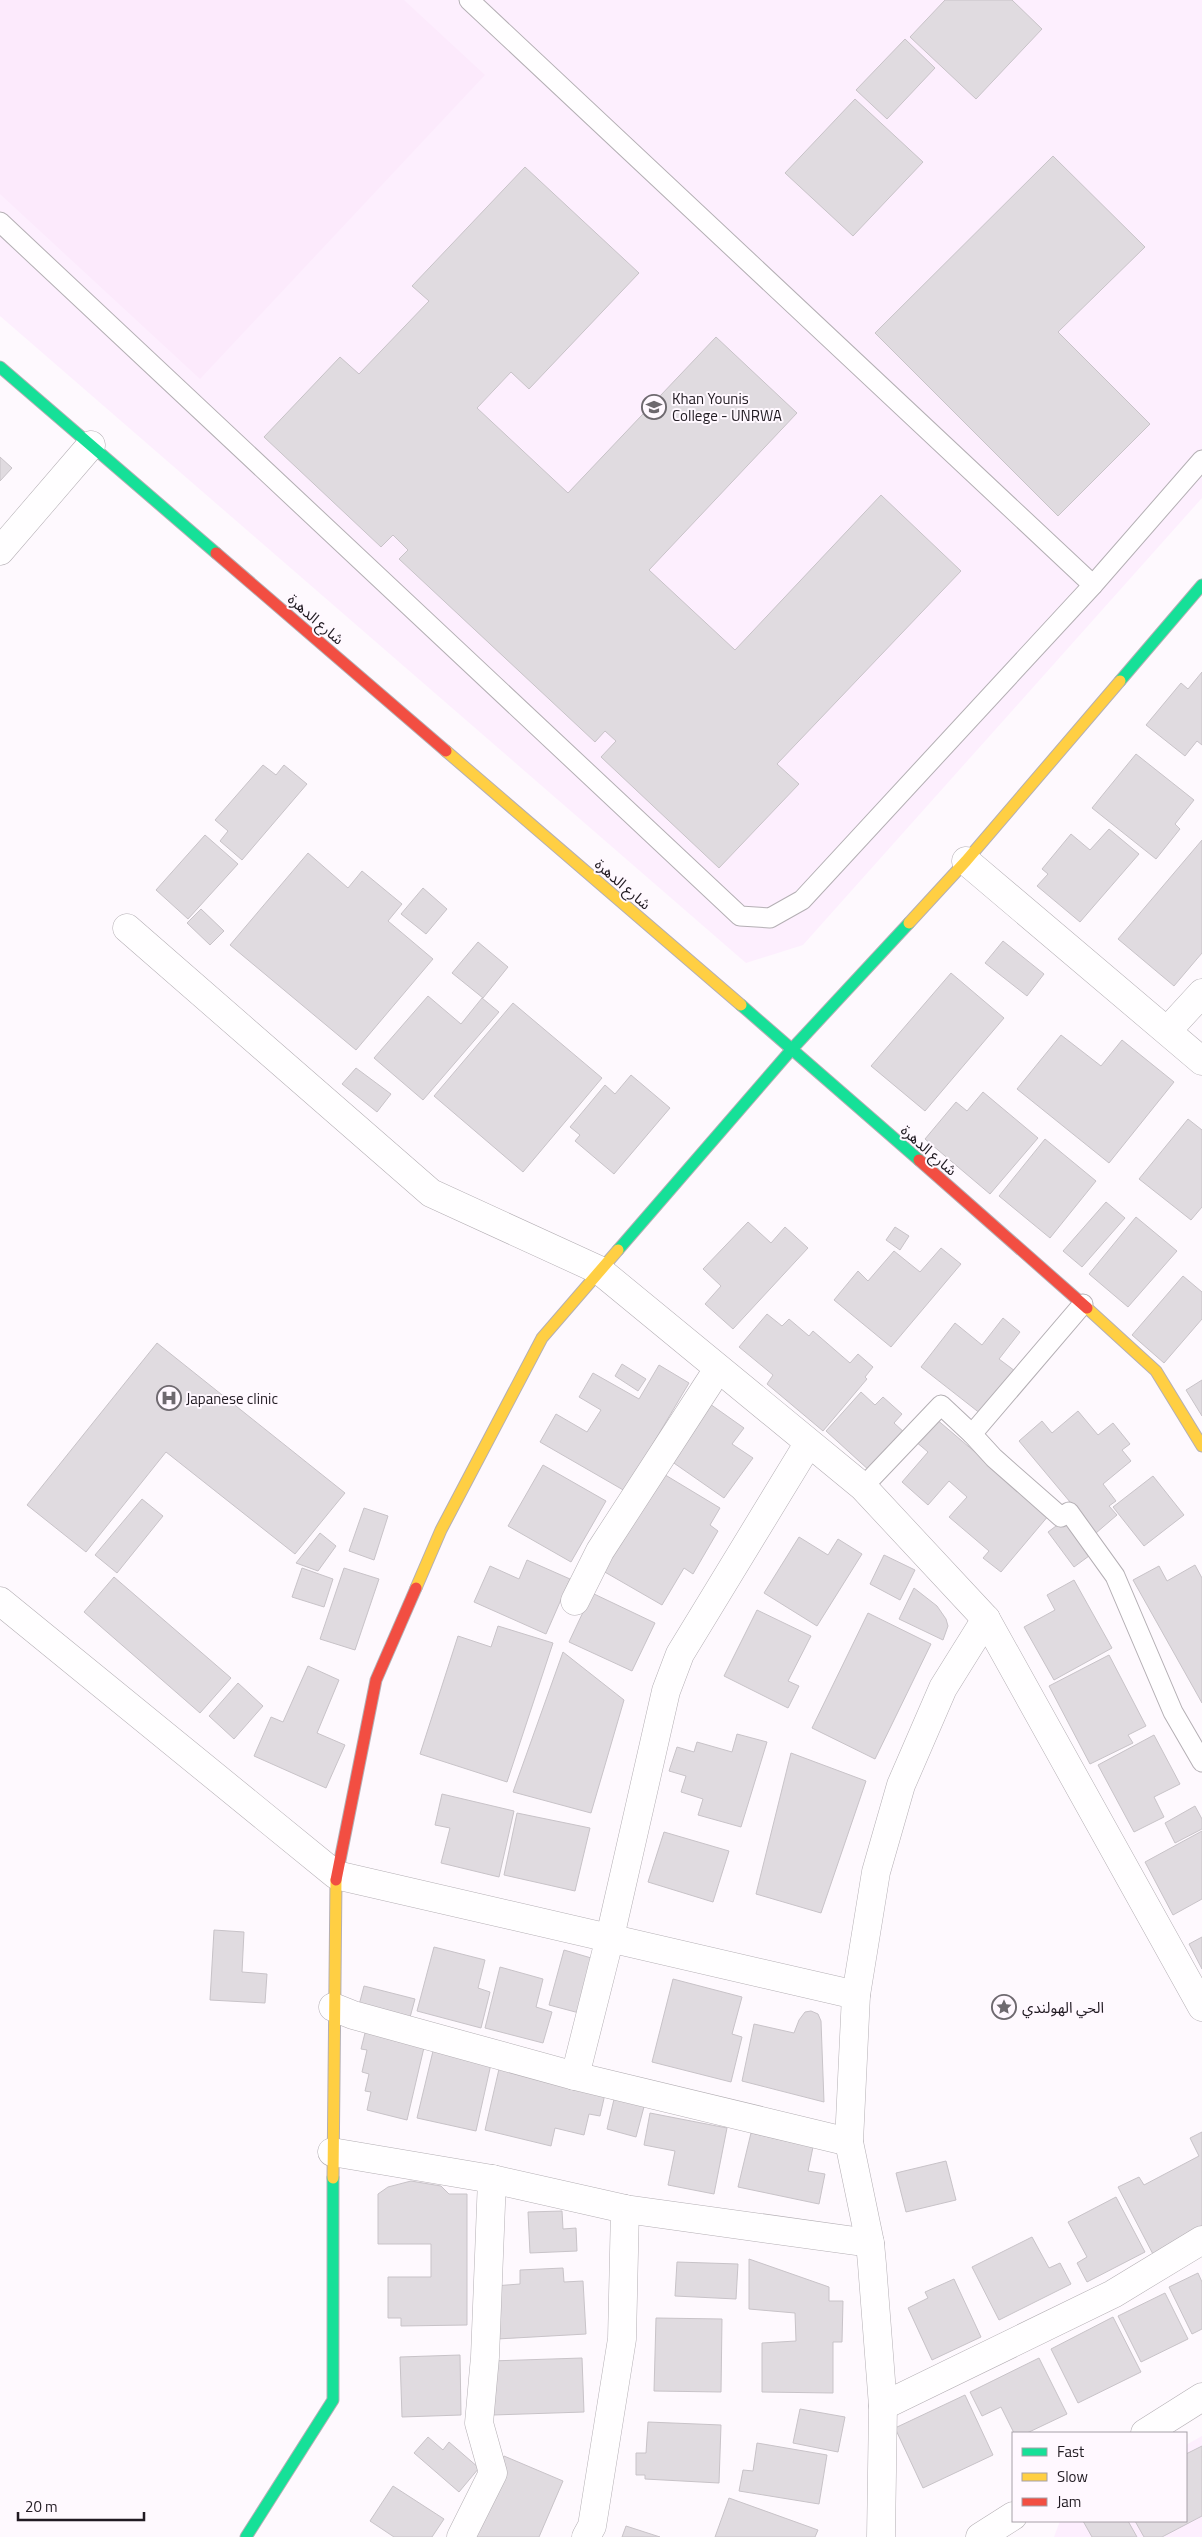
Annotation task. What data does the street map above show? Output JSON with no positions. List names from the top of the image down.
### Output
{
  "streets": {
    "street": ["شارع الدهرة"]
  },
  "places": {
    "school or university": ["Khan Younis College - UNRWA"],
    "hospital": ["Japanese clinic"],
    "place": ["الحي الهولندي"]
  },
  "legend": ["Fast", "Slow", "Jam"],
  "scale_bar": "20 m"
}
